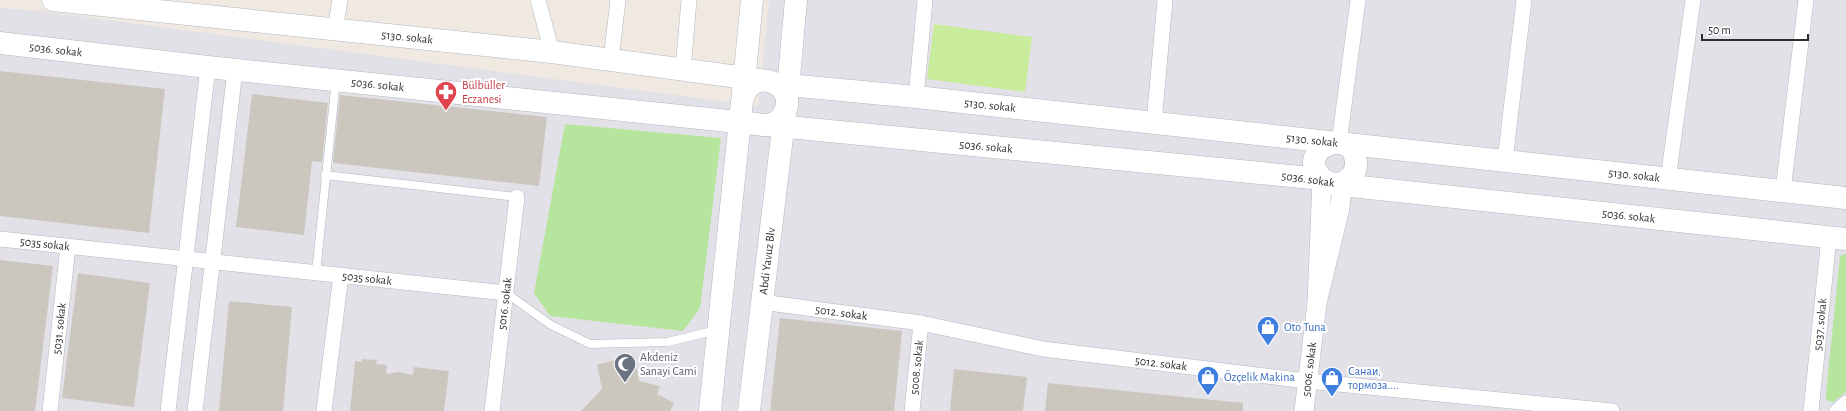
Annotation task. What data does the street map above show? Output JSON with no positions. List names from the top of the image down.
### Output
{
  "streets": {
    "main road": ["5130. sokak", "5036. sokak", "Abdi Yavuz Blv"],
    "street": [
      "5035 sokak",
      "5016. sokak",
      "5012. sokak",
      "5037. sokak",
      "5031. sokak",
      "5008. sokak",
      "5006. sokak"
    ]
  },
  "crossings": [
    ["5130. sokak", "5036. sokak"],
    ["5130. sokak", "Abdi Yavuz Blv"],
    ["5036. sokak", "Abdi Yavuz Blv"],
    ["5036. sokak", "5037. sokak"],
    ["5036. sokak", "5006. sokak"],
    ["5035 sokak", "5016. sokak"],
    ["5035 sokak", "5031. sokak"],
    ["Abdi Yavuz Blv", "5012. sokak"],
    ["5012. sokak", "5008. sokak"],
    ["5012. sokak", "5006. sokak"]
  ],
  "places": {
    "pharmacy": ["Bülbüller Eczanesi"],
    "shop": ["Oto Tuna", "Özçelik Makina", "Санаи, тормоза...."],
    "mosque": ["Akdeniz Sanayi Cami"]
  },
  "scale_bar": "50 m"
}
